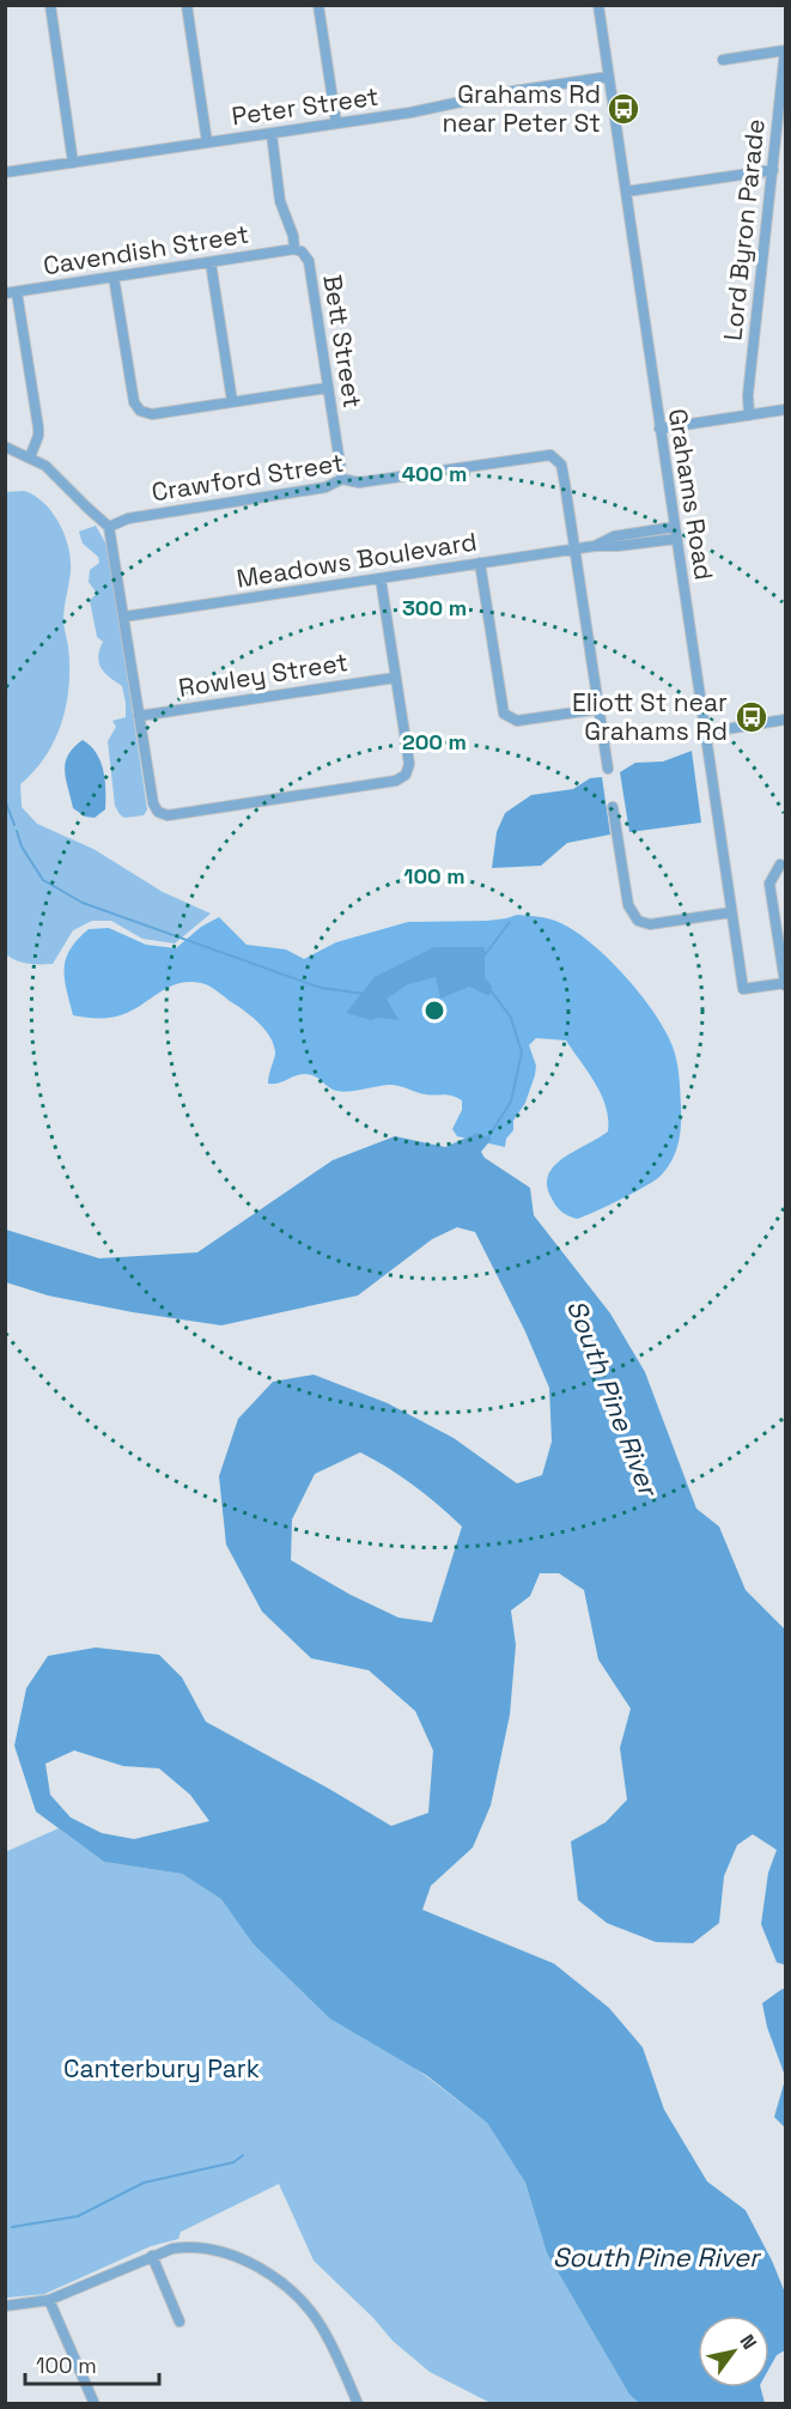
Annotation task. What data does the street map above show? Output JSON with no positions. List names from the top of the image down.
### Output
{
  "streets": {
    "street": [
      "Peter Street",
      "Lord Byron Parade",
      "Cavendish Street",
      "Bett Street",
      "Crawford Street",
      "Grahams Road",
      "Meadows Boulevard",
      "Rowley Street"
    ]
  },
  "crossings": [
    ["Peter Street", "Bett Street"],
    ["Peter Street", "Grahams Road"],
    ["Cavendish Street", "Bett Street"],
    ["Bett Street", "Crawford Street"],
    ["Crawford Street", "Meadows Boulevard"],
    ["Grahams Road", "Meadows Boulevard"]
  ],
  "water": ["South Pine River"],
  "parks": ["Canterbury Park"],
  "places": {
    "bus stop": ["Grahams Rd near Peter St", "Eliott St near Grahams Rd"]
  },
  "scale_bar": "100 m",
  "north": "top right",
  "rings": [
    "400 m",
    "300 m",
    "200 m",
    "100 m"
  ]
}
